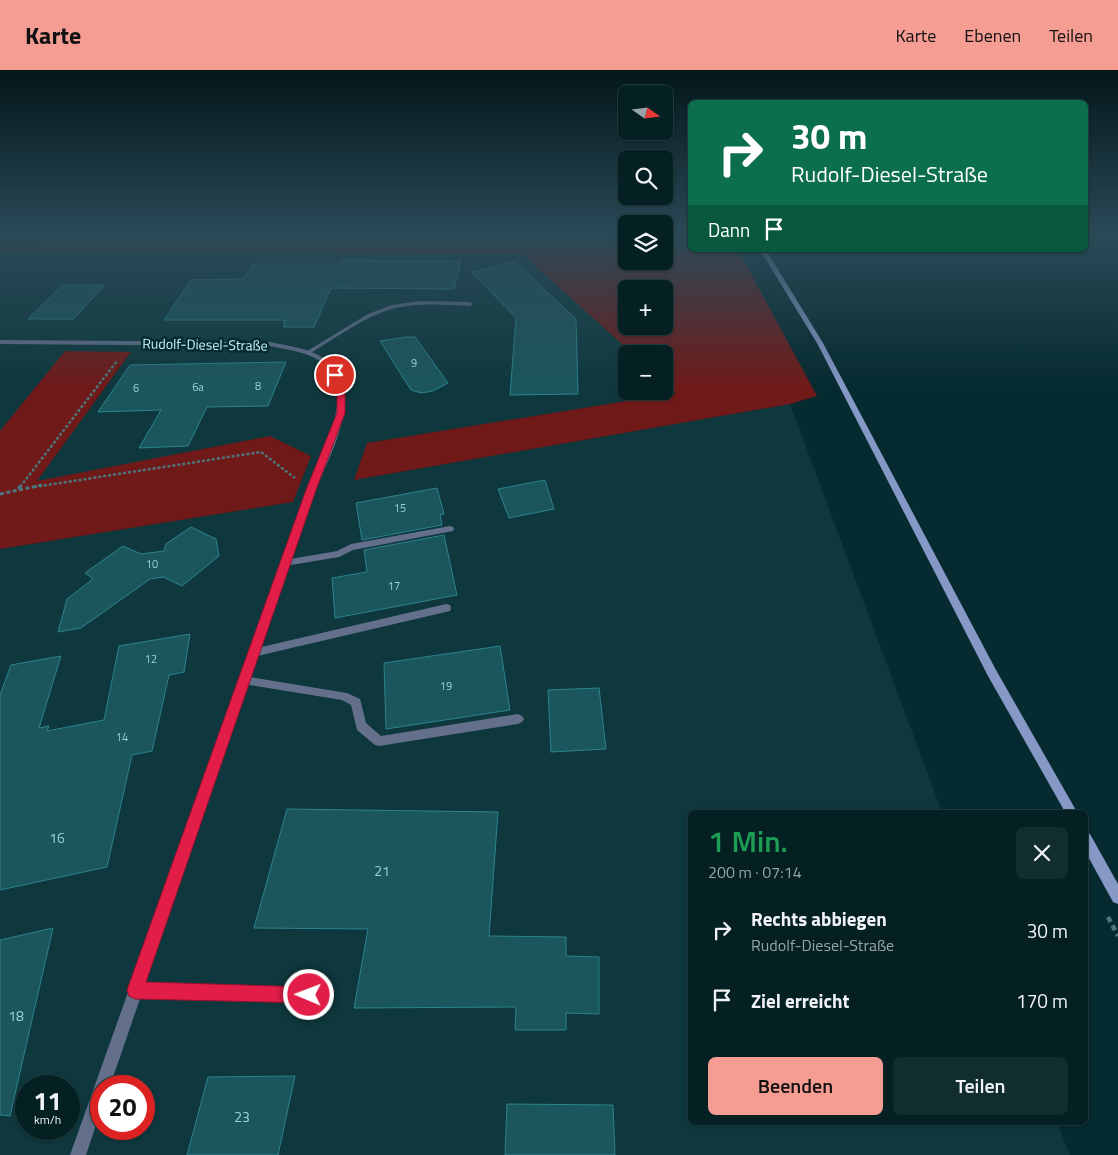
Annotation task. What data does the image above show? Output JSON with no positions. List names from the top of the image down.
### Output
{
  "streets": {
    "street": ["Rudolf-Diesel-Straße"]
  },
  "house_numbers": [
    "9",
    "8",
    "6a",
    "6",
    "15",
    "10",
    "17",
    "12",
    "19",
    "14",
    "16",
    "21",
    "18",
    "23"
  ],
  "north": "right",
  "page": {
    "header": "Karte",
    "nav": ["Karte", "Ebenen", "Teilen"],
    "map_buttons": ["+", "−"],
    "turn": ["30 m", "Rudolf-Diesel-Straße"],
    "then": "Dann",
    "heading": ["1 Min.", "200 m · 07:14"],
    "list": [
      {
        "name": "Rechts abbiegen",
        "note": "Rudolf-Diesel-Straße",
        "value": "30 m"
      },
      {
        "name": "Ziel erreicht",
        "value": "170 m"
      }
    ],
    "buttons": ["Beenden", "Teilen"],
    "speed": "11 km/h",
    "limit": "20"
  }
}
